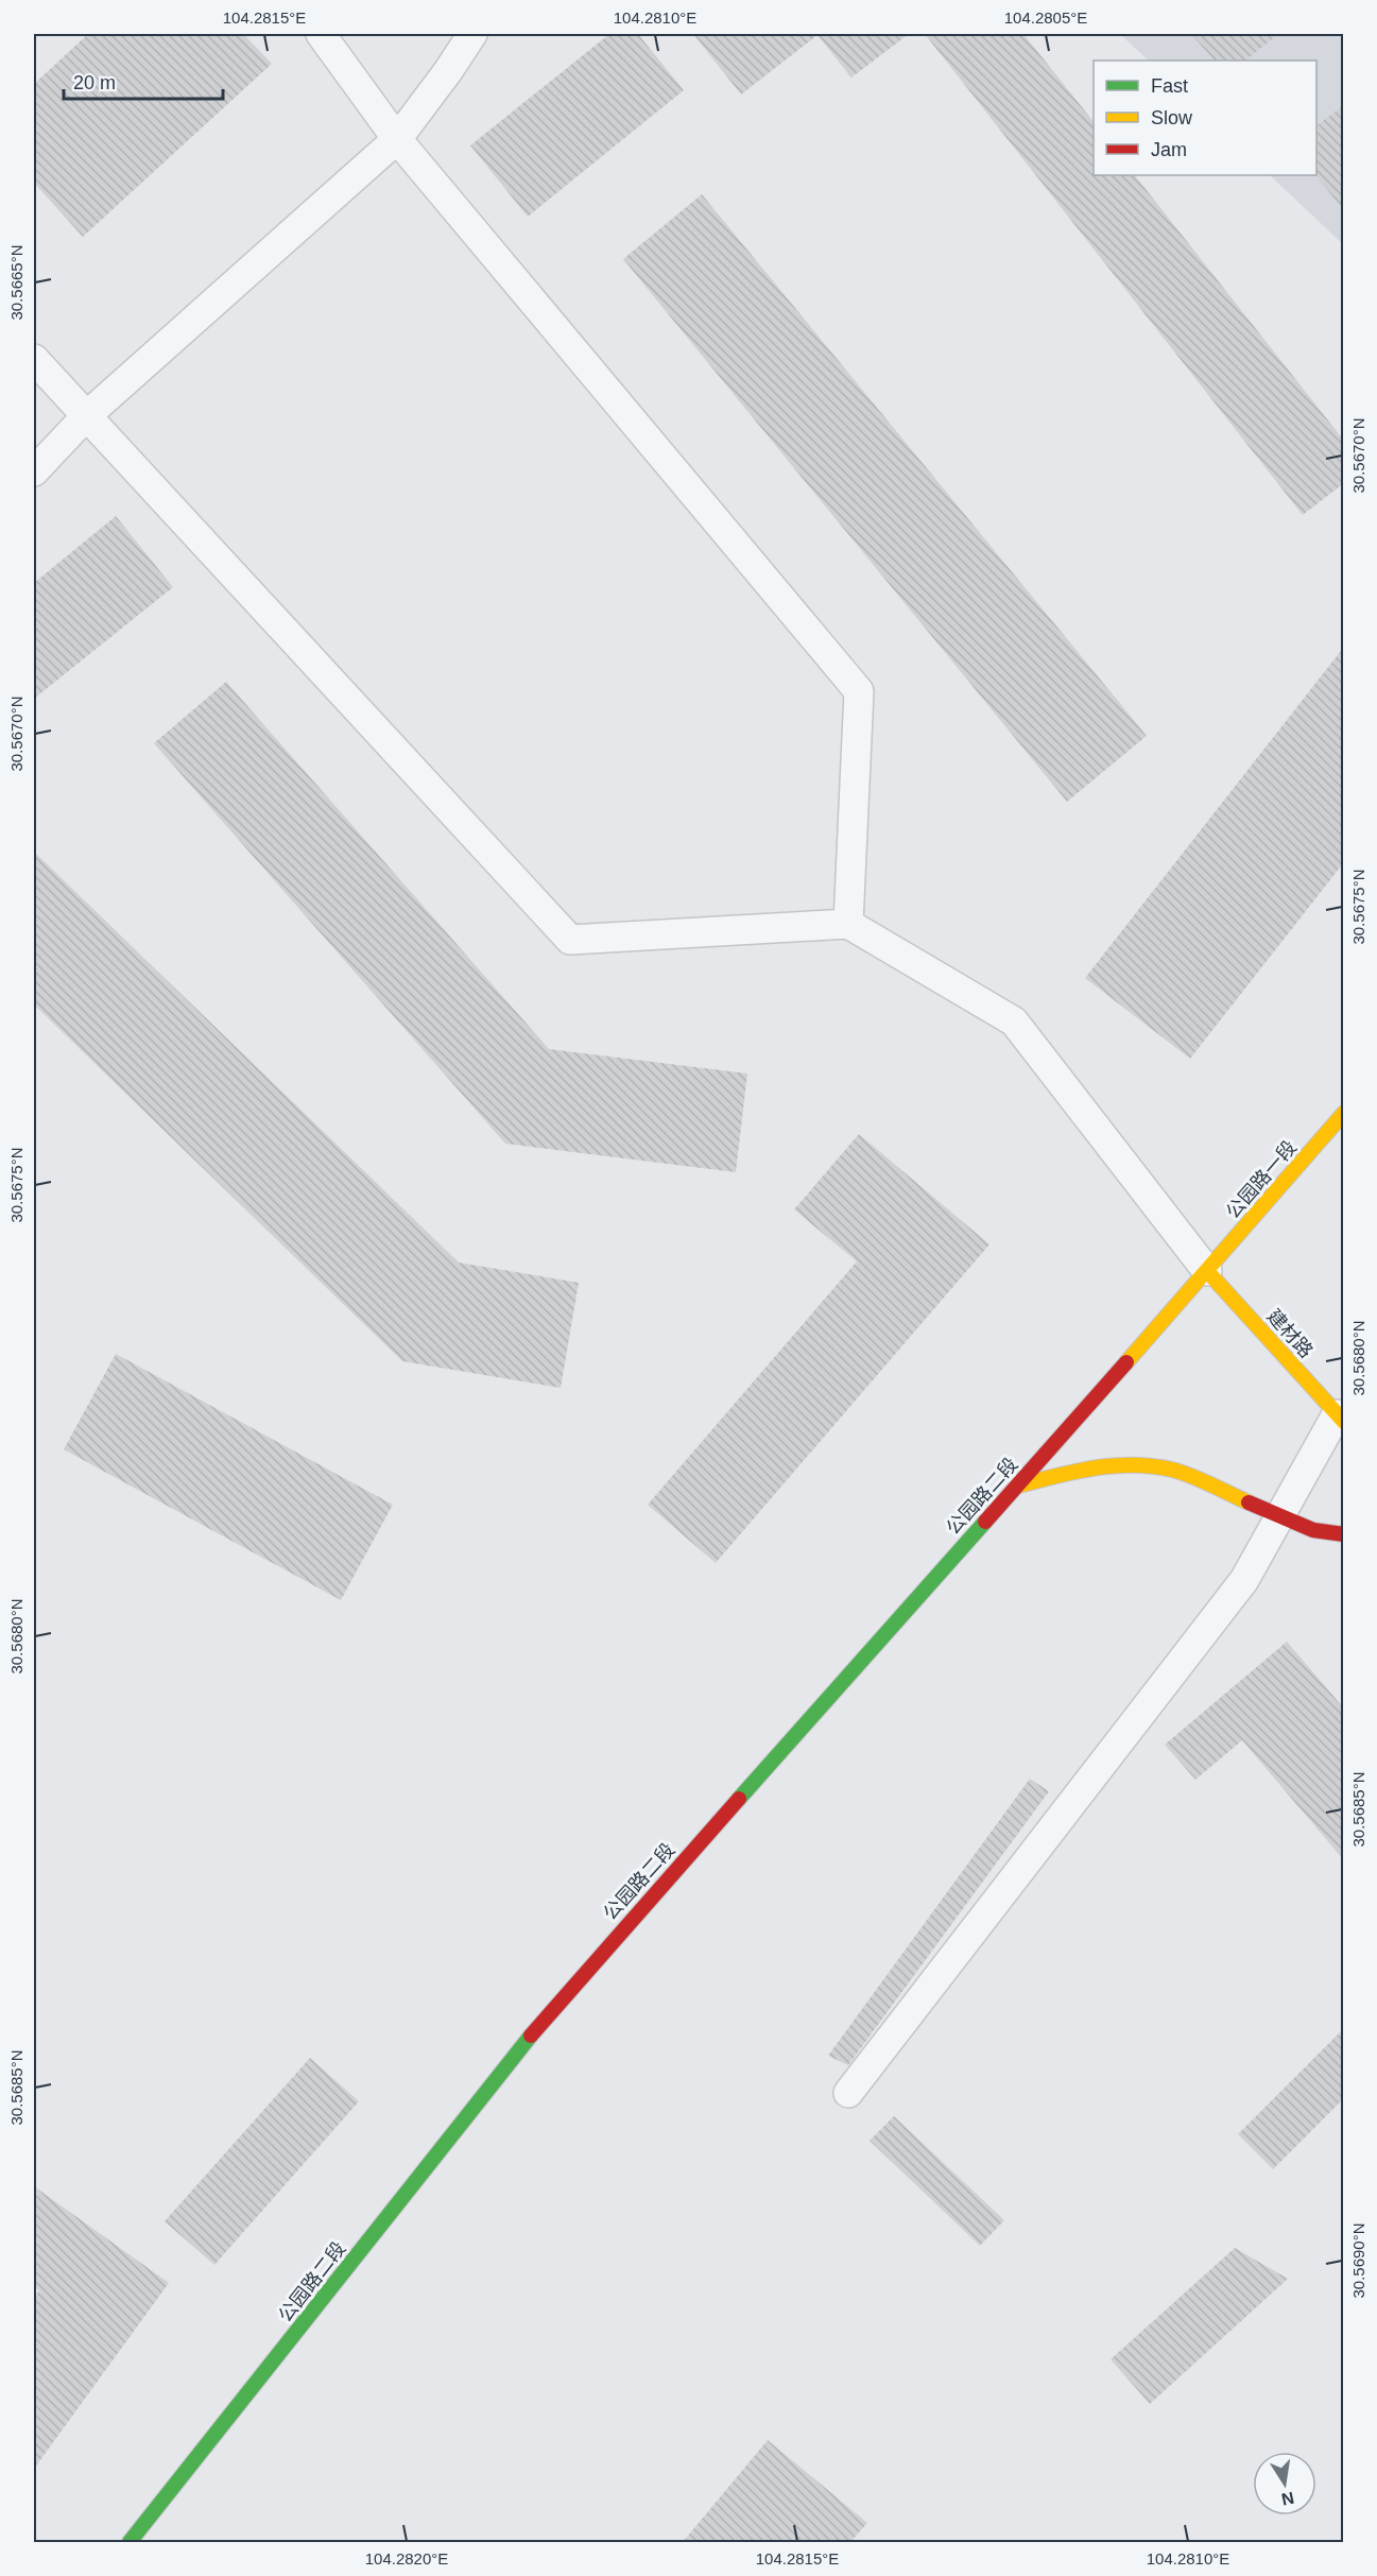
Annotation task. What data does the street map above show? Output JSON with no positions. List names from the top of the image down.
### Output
{
  "streets": {
    "street": ["公园路一段", "建材路", "公园路二段"]
  },
  "crossings": [
    ["公园路一段", "建材路"],
    ["公园路一段", "公园路二段"],
    ["建材路", "公园路二段"]
  ],
  "legend": ["Fast", "Slow", "Jam"],
  "scale_bar": "20 m",
  "north": "bottom",
  "coordinates": [
    "104.2815°E",
    "104.2810°E",
    "104.2805°E",
    "30.5665°N",
    "30.5670°N",
    "30.5675°N",
    "30.5680°N",
    "30.5685°N",
    "30.5690°N",
    "104.2820°E"
  ]
}
